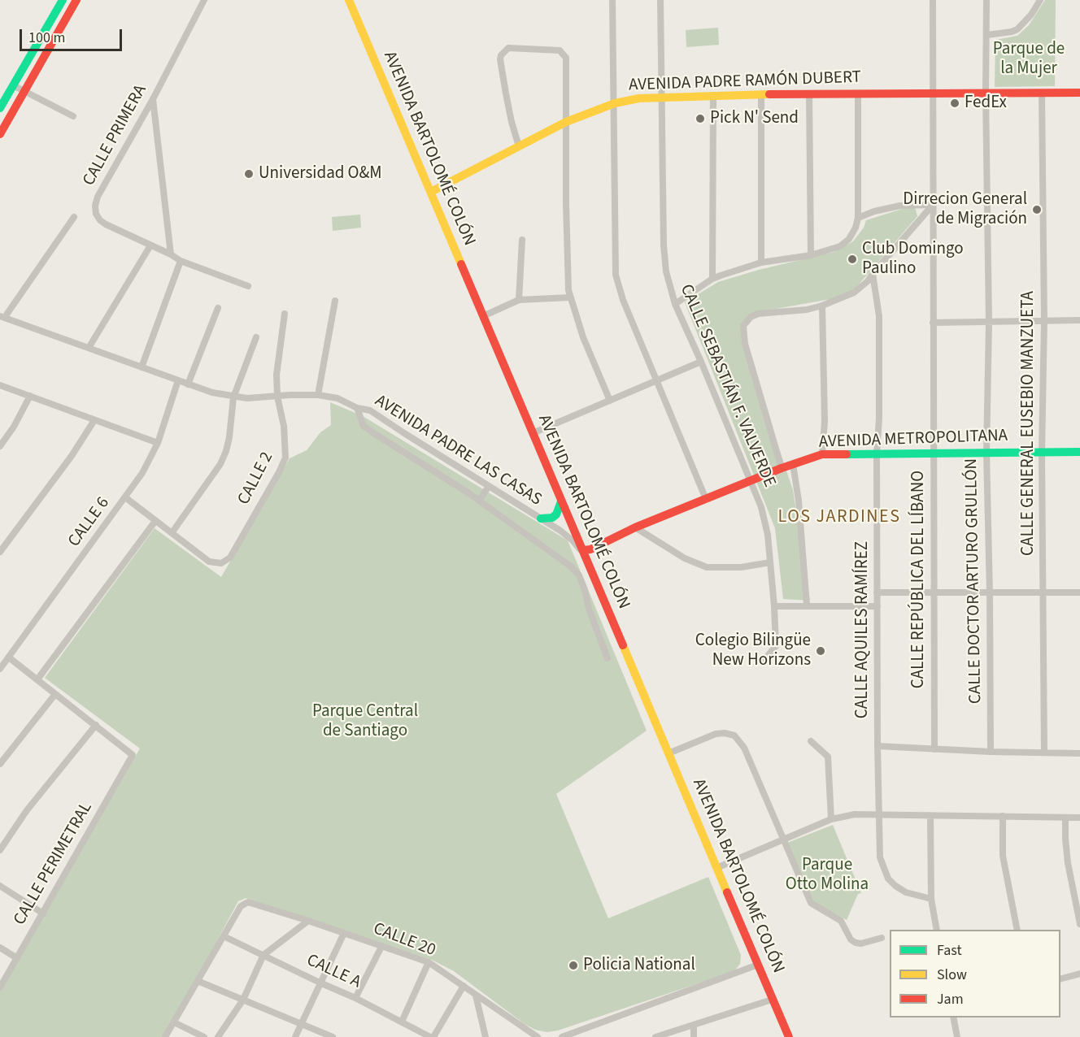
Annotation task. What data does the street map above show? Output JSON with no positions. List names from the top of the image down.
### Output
{
  "streets": {
    "main road": ["AVENIDA PADRE RAMÓN DUBERT", "AVENIDA BARTOLOMÉ COLÓN", "AVENIDA METROPOLITANA"],
    "street": [
      "CALLE PRIMERA",
      "CALLE SEBASTIÁN F. VALVERDE",
      "CALLE GENERAL EUSEBIO MANZUETA",
      "AVENIDA PADRE LAS CASAS",
      "CALLE 2",
      "CALLE 6",
      "CALLE REPÚBLICA DEL LÍBANO",
      "CALLE DOCTOR ARTURO GRULLÓN",
      "CALLE AQUILES RAMÍREZ",
      "CALLE PERIMETRAL",
      "CALLE 20",
      "CALLE A"
    ]
  },
  "crossings": [
    ["AVENIDA PADRE RAMÓN DUBERT", "AVENIDA BARTOLOMÉ COLÓN"],
    ["AVENIDA PADRE RAMÓN DUBERT", "CALLE SEBASTIÁN F. VALVERDE"],
    ["AVENIDA PADRE RAMÓN DUBERT", "CALLE GENERAL EUSEBIO MANZUETA"],
    ["AVENIDA PADRE RAMÓN DUBERT", "CALLE REPÚBLICA DEL LÍBANO"],
    ["AVENIDA PADRE RAMÓN DUBERT", "CALLE DOCTOR ARTURO GRULLÓN"],
    ["AVENIDA BARTOLOMÉ COLÓN", "AVENIDA METROPOLITANA"],
    ["AVENIDA BARTOLOMÉ COLÓN", "AVENIDA PADRE LAS CASAS"],
    ["CALLE SEBASTIÁN F. VALVERDE", "AVENIDA METROPOLITANA"],
    ["CALLE GENERAL EUSEBIO MANZUETA", "AVENIDA METROPOLITANA"],
    ["AVENIDA METROPOLITANA", "AVENIDA PADRE LAS CASAS"],
    ["AVENIDA METROPOLITANA", "CALLE REPÚBLICA DEL LÍBANO"],
    ["AVENIDA METROPOLITANA", "CALLE DOCTOR ARTURO GRULLÓN"],
    ["AVENIDA METROPOLITANA", "CALLE AQUILES RAMÍREZ"],
    ["AVENIDA PADRE LAS CASAS", "CALLE 2"],
    ["AVENIDA PADRE LAS CASAS", "CALLE 6"],
    ["CALLE 20", "CALLE A"]
  ],
  "districts": ["LOS JARDINES"],
  "parks": ["Parque de la Mujer", "Parque Central de Santiago", "Parque Otto Molina"],
  "places": [
    "FedEx",
    "Pick N' Send",
    "Universidad O&M",
    "Dirrecion General de Migración",
    "Club Domingo Paulino",
    "Colegio Bilingüe New Horizons",
    "Policia National"
  ],
  "legend": ["Fast", "Slow", "Jam"],
  "scale_bar": "100 m"
}
